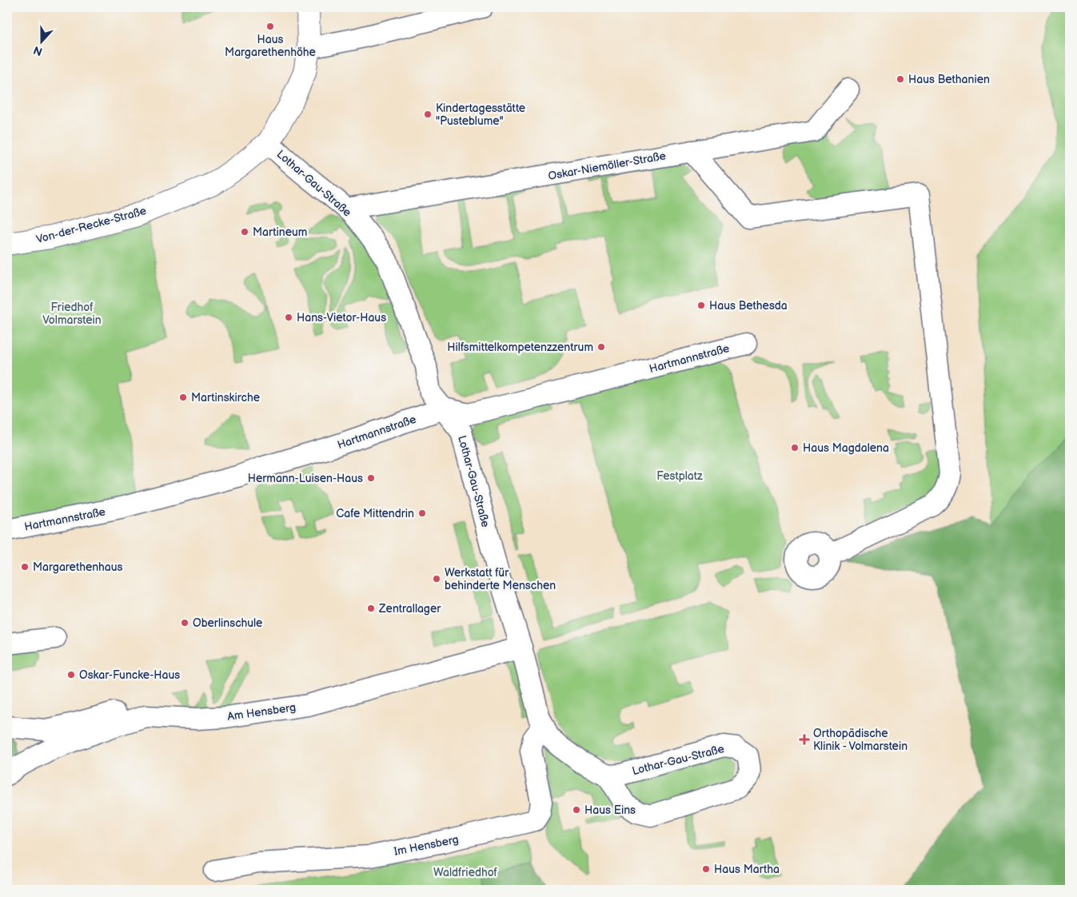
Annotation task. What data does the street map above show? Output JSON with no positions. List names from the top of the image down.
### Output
{
  "streets": {
    "street": [
      "Oskar-Niemöller-Straße",
      "Lothar-Gau-Straße",
      "Von-der-Recke-Straße",
      "Hartmannstraße",
      "Am Hensberg",
      "Im Hensberg"
    ]
  },
  "crossings": [
    ["Oskar-Niemöller-Straße", "Lothar-Gau-Straße"],
    ["Lothar-Gau-Straße", "Von-der-Recke-Straße"],
    ["Lothar-Gau-Straße", "Hartmannstraße"],
    ["Lothar-Gau-Straße", "Am Hensberg"],
    ["Lothar-Gau-Straße", "Im Hensberg"]
  ],
  "parks": ["Friedhof Volmarstein", "Festplatz", "Waldfriedhof"],
  "places": {
    "other": [
      "Haus Margarethenhöhe",
      "Haus Bethanien",
      "Kindertagesstätte \"Pusteblume\"",
      "Martineum",
      "Haus Bethesda",
      "Hans-Vietor-Haus",
      "Hilfsmittelkompetenzzentrum",
      "Martinskirche",
      "Haus Magdalena",
      "Hermann-Luisen-Haus",
      "Cafe Mittendrin",
      "Margarethenhaus",
      "Werkstatt für behinderte Menschen",
      "Zentrallager",
      "Oberlinschule",
      "Oskar-Funcke-Haus",
      "Haus Eins",
      "Haus Martha"
    ],
    "health": ["Orthopädische Klinik - Volmarstein"]
  },
  "north": "bottom"
}
